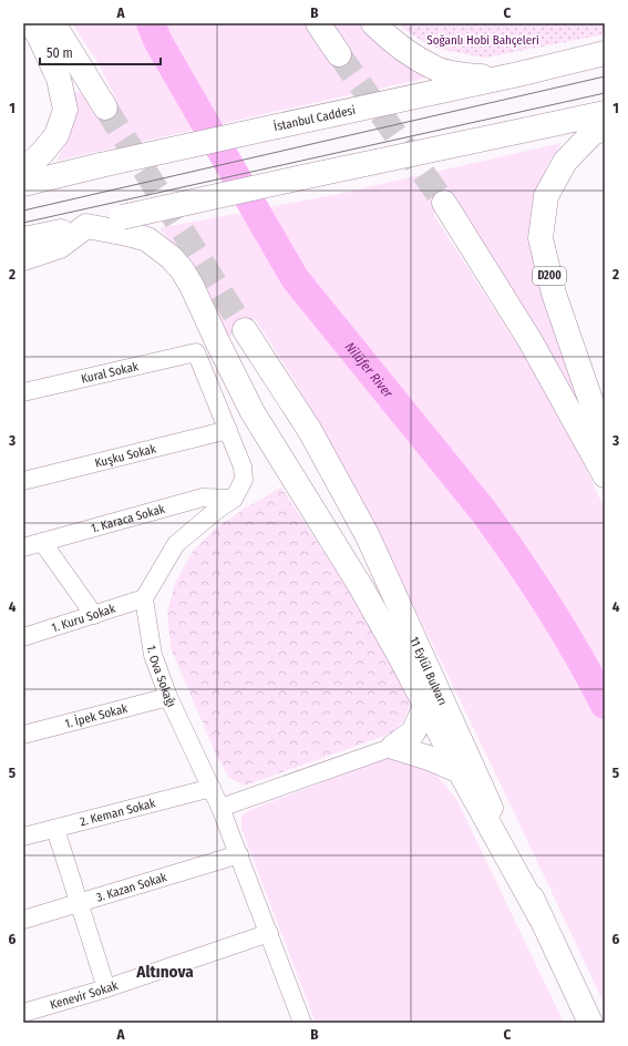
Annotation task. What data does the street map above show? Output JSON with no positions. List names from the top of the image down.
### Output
{
  "streets": {
    "main road": ["İstanbul Caddesi", "D200", "11 Eylül Bulvarı"],
    "street": [
      "Kural Sokak",
      "Kuşku Sokak",
      "1. Karaca Sokak",
      "1. Kuru Sokak",
      "1. Ova Sokağı",
      "1. İpek Sokak",
      "2. Keman Sokak",
      "3. Kazan Sokak",
      "Kenevir Sokak"
    ]
  },
  "crossings": [
    ["Kural Sokak", "Kuşku Sokak"],
    ["1. Kuru Sokak", "1. Ova Sokağı"],
    ["1. Ova Sokağı", "1. İpek Sokak"],
    ["1. Ova Sokağı", "2. Keman Sokak"],
    ["1. Ova Sokağı", "3. Kazan Sokak"],
    ["1. Ova Sokağı", "Kenevir Sokak"]
  ],
  "districts": ["Altınova"],
  "water": ["Nilüfer River"],
  "parks": ["Soğanlı Hobi Bahçeleri"],
  "scale_bar": "50 m",
  "grid": {
    "columns": ["A", "B", "C"],
    "rows": [
      "1",
      "2",
      "3",
      "4",
      "5",
      "6"
    ]
  }
}
